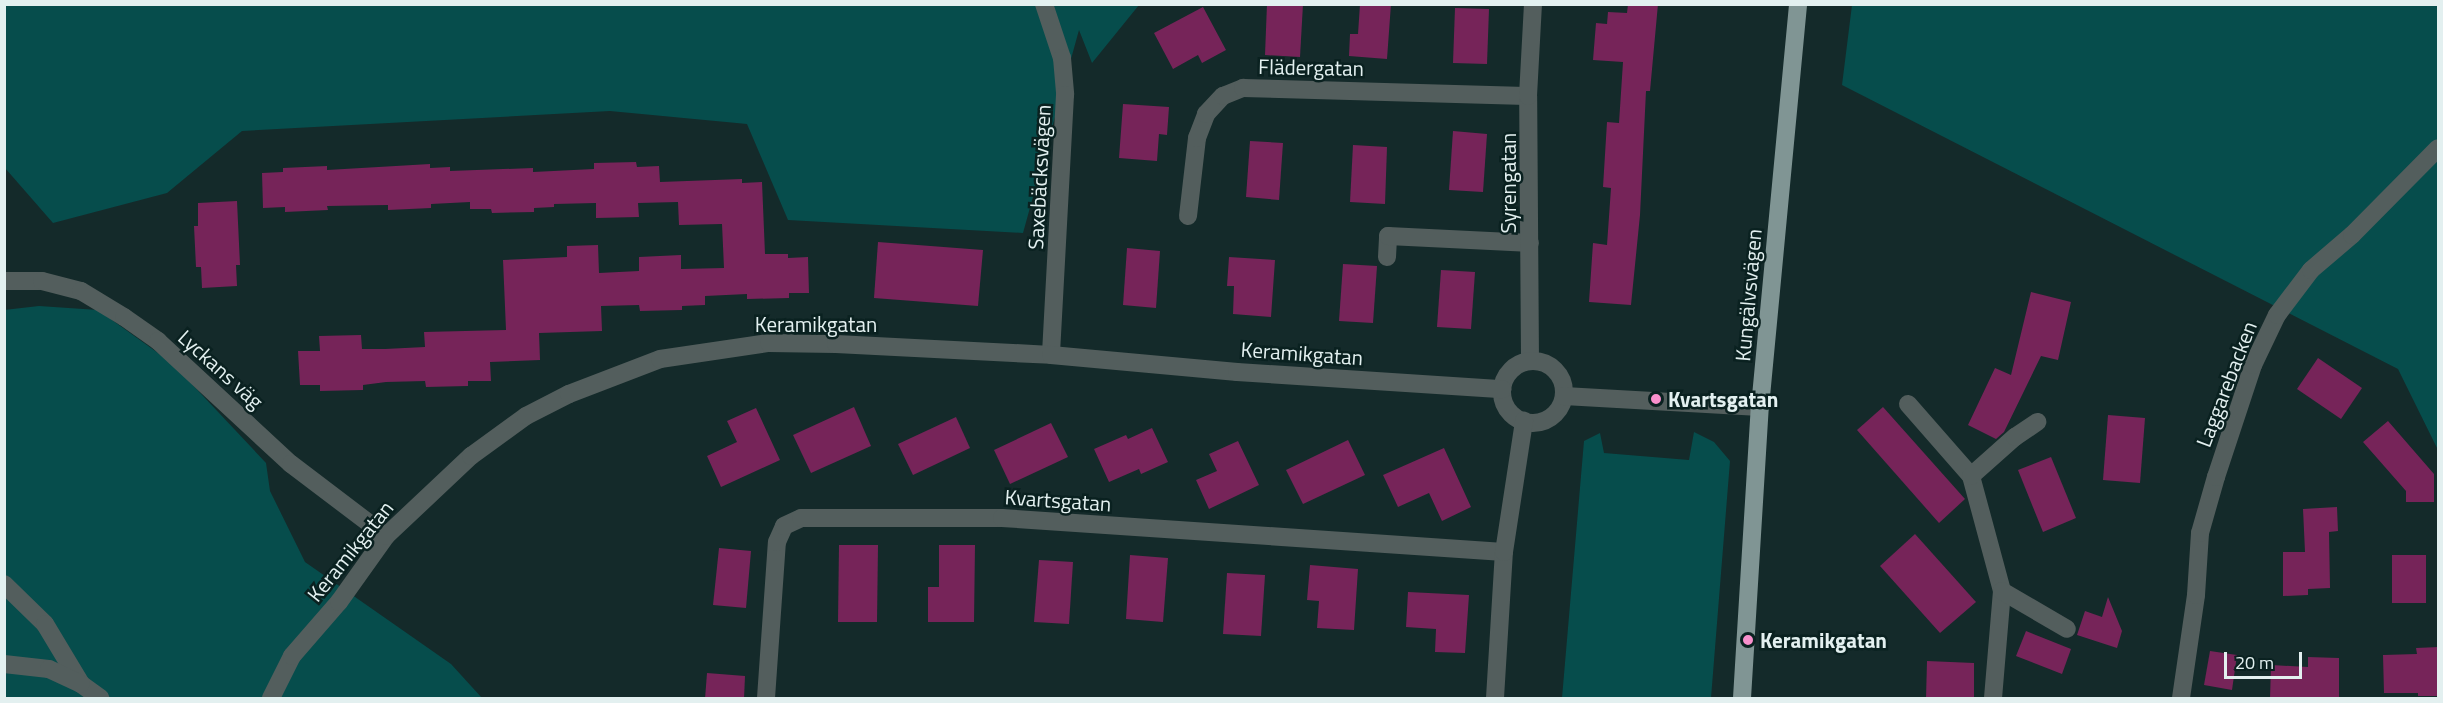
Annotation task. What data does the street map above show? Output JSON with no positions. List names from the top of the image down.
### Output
{
  "streets": {
    "main road": ["Kungälvsvägen"],
    "street": [
      "Flädergatan",
      "Saxebäcksvägen",
      "Syrengatan",
      "Keramikgatan",
      "Lyckans väg",
      "Laggarebacken",
      "Kvartsgatan"
    ]
  },
  "crossings": [
    ["Flädergatan", "Syrengatan"],
    ["Saxebäcksvägen", "Keramikgatan"],
    ["Syrengatan", "Keramikgatan"],
    ["Keramikgatan", "Lyckans väg"]
  ],
  "places": ["Kvartsgatan", "Keramikgatan"],
  "scale_bar": "20 m"
}
